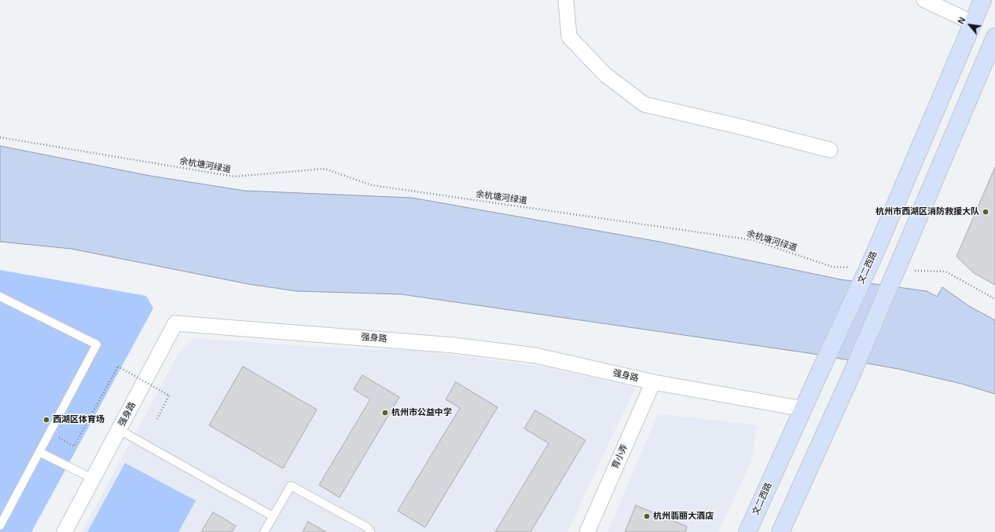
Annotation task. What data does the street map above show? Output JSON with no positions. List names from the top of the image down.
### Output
{
  "streets": {
    "main road": ["文二西路"],
    "street": ["强身路", "育小弄"],
    "path": ["余杭塘河绿道"]
  },
  "crossings": [
    ["文二西路", "强身路"],
    ["强身路", "育小弄"]
  ],
  "places": [
    "杭州市西湖区消防救援大队",
    "杭州市公益中学",
    "西湖区体育场",
    "杭州翡丽大酒店"
  ],
  "north": "top left"
}
